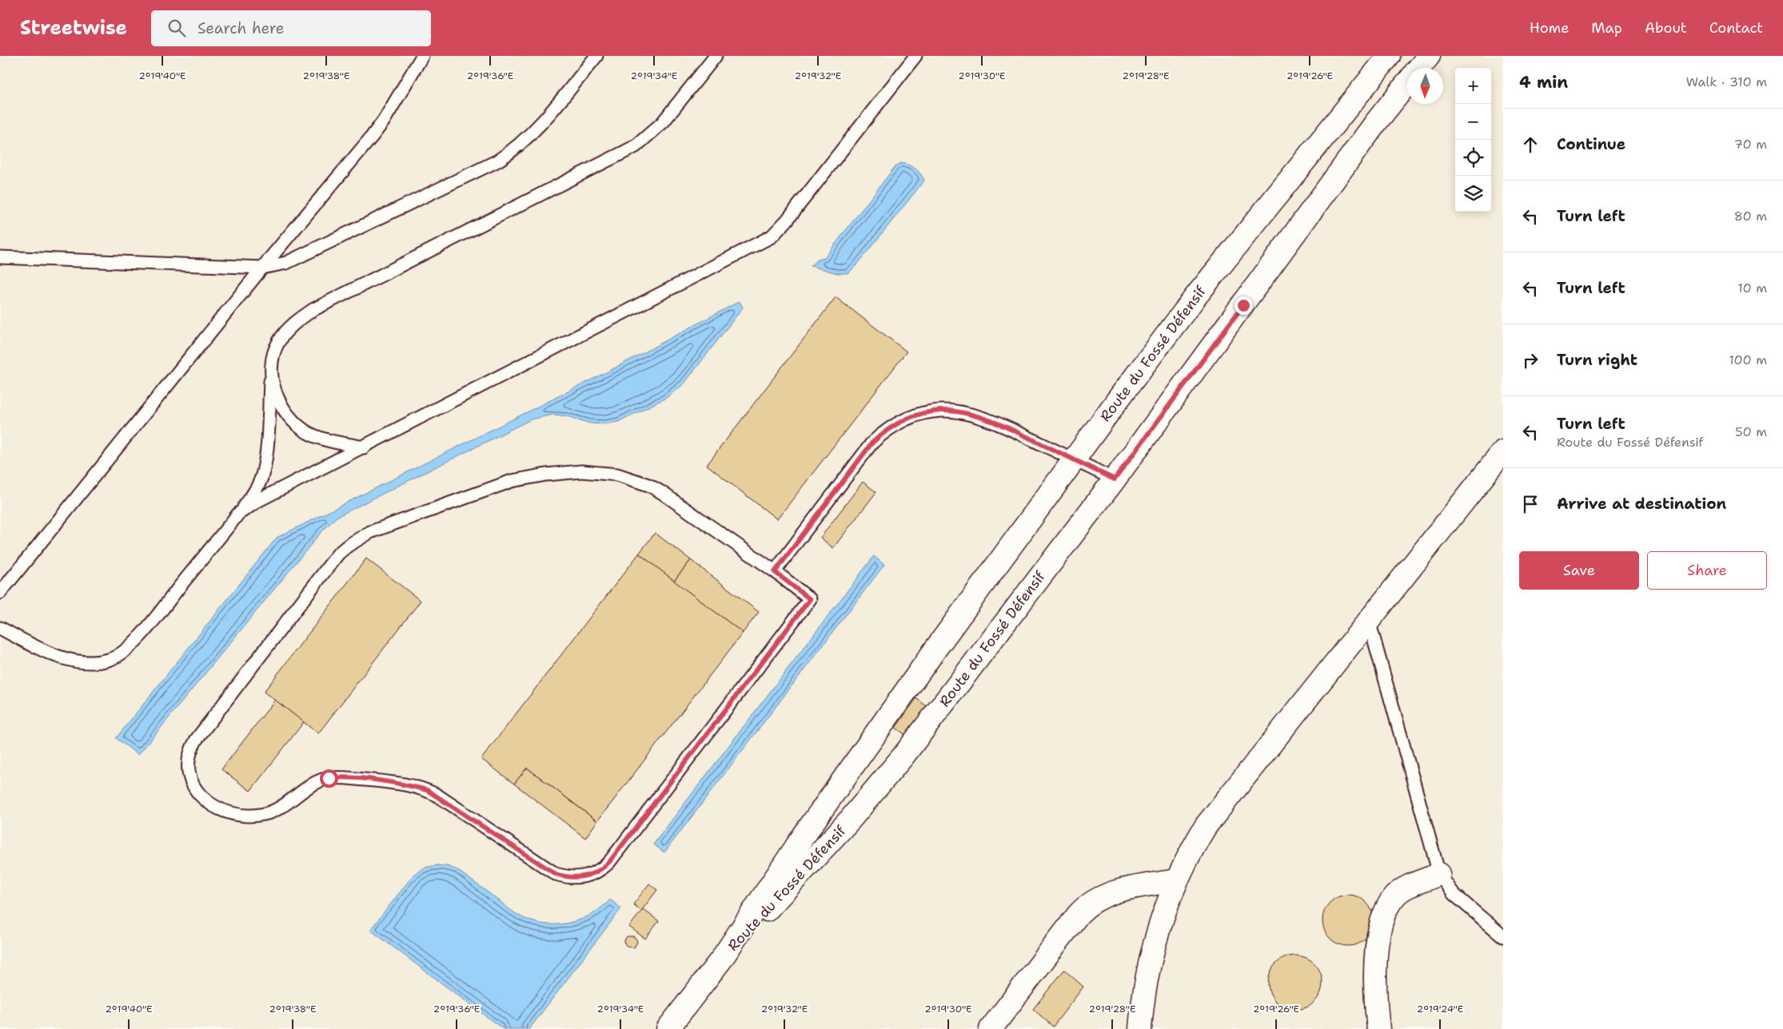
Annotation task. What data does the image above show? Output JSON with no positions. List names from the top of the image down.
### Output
{
  "streets": {
    "street": ["Route du Fossé Défensif"]
  },
  "north": "bottom",
  "page": {
    "header": "Streetwise",
    "search": "Search here",
    "nav": [
      "Home",
      "Map",
      "About",
      "Contact"
    ],
    "heading": ["4 min", "Walk · 310 m"],
    "map_buttons": ["+", "−"],
    "list": [
      ["Continue", "70 m"],
      ["Turn left", "80 m"],
      ["Turn left", "10 m"],
      ["Turn right", "100 m"],
      ["Turn left", "Route du Fossé Défensif", "50 m"],
      "Arrive at destination"
    ],
    "buttons": ["Save", "Share"]
  },
  "coordinates": [
    "2°19'40\"E",
    "2°19'38\"E",
    "2°19'36\"E",
    "2°19'34\"E",
    "2°19'32\"E",
    "2°19'30\"E",
    "2°19'28\"E",
    "2°19'26\"E",
    "2°19'24\"E"
  ]
}
